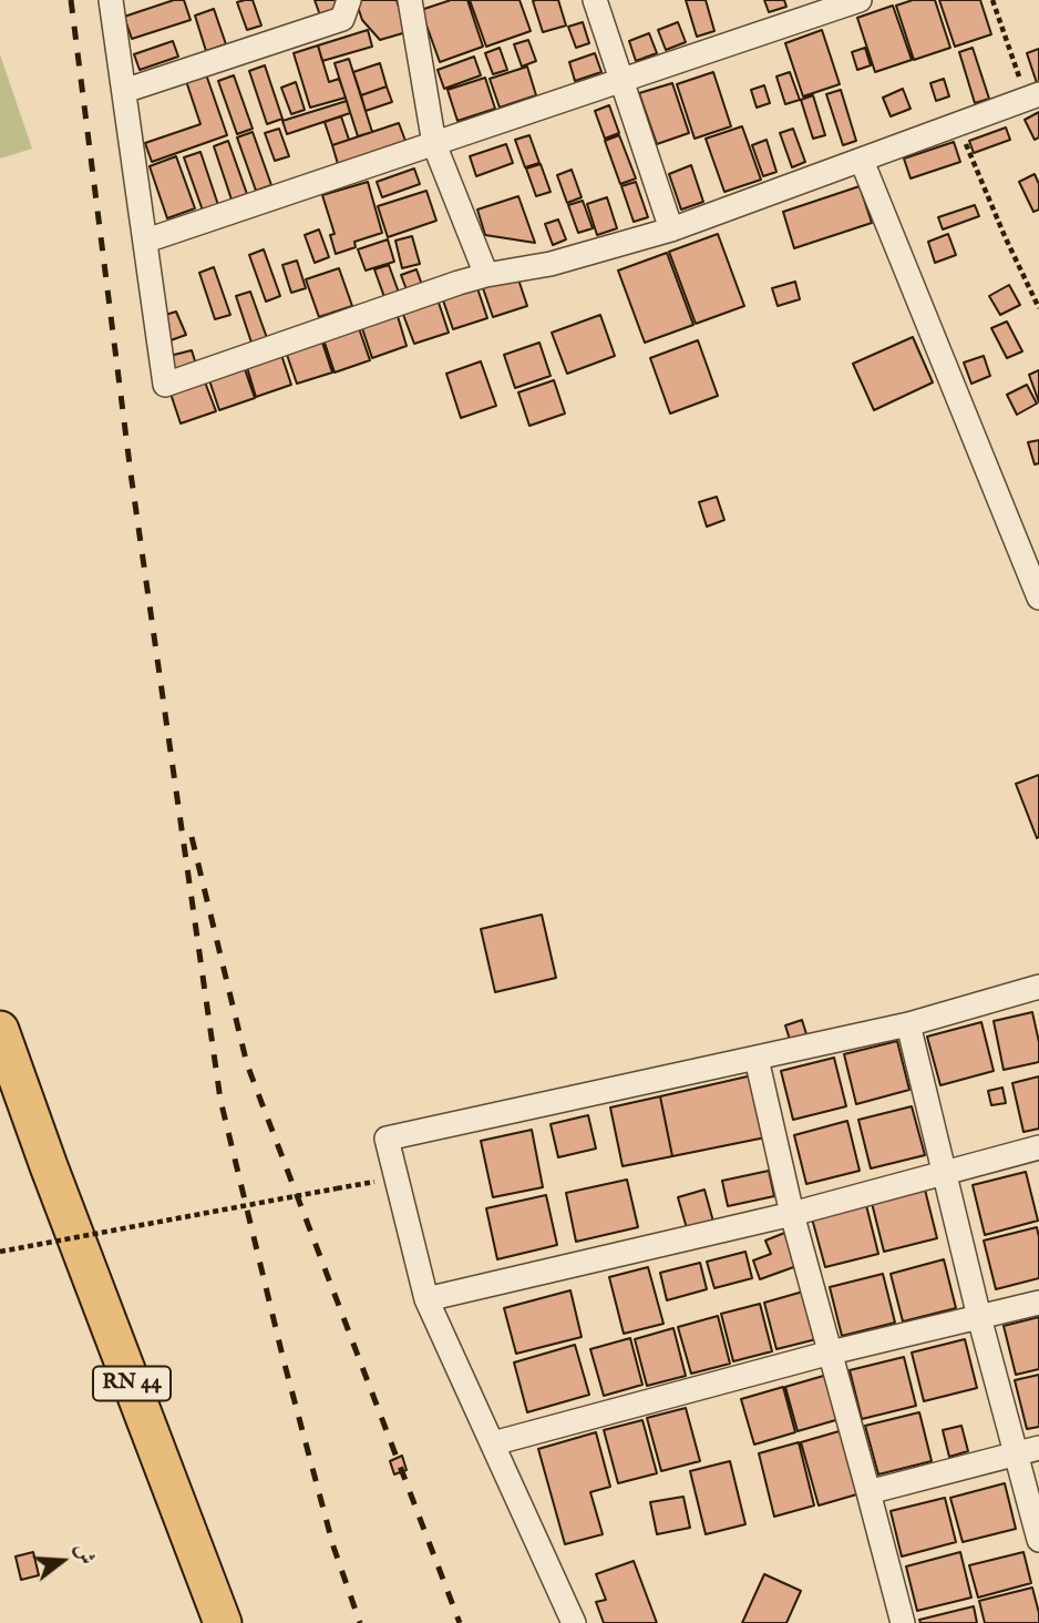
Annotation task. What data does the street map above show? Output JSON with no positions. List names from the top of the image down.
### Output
{
  "streets": {
    "main road": ["RN 44"]
  },
  "north": "right"
}
